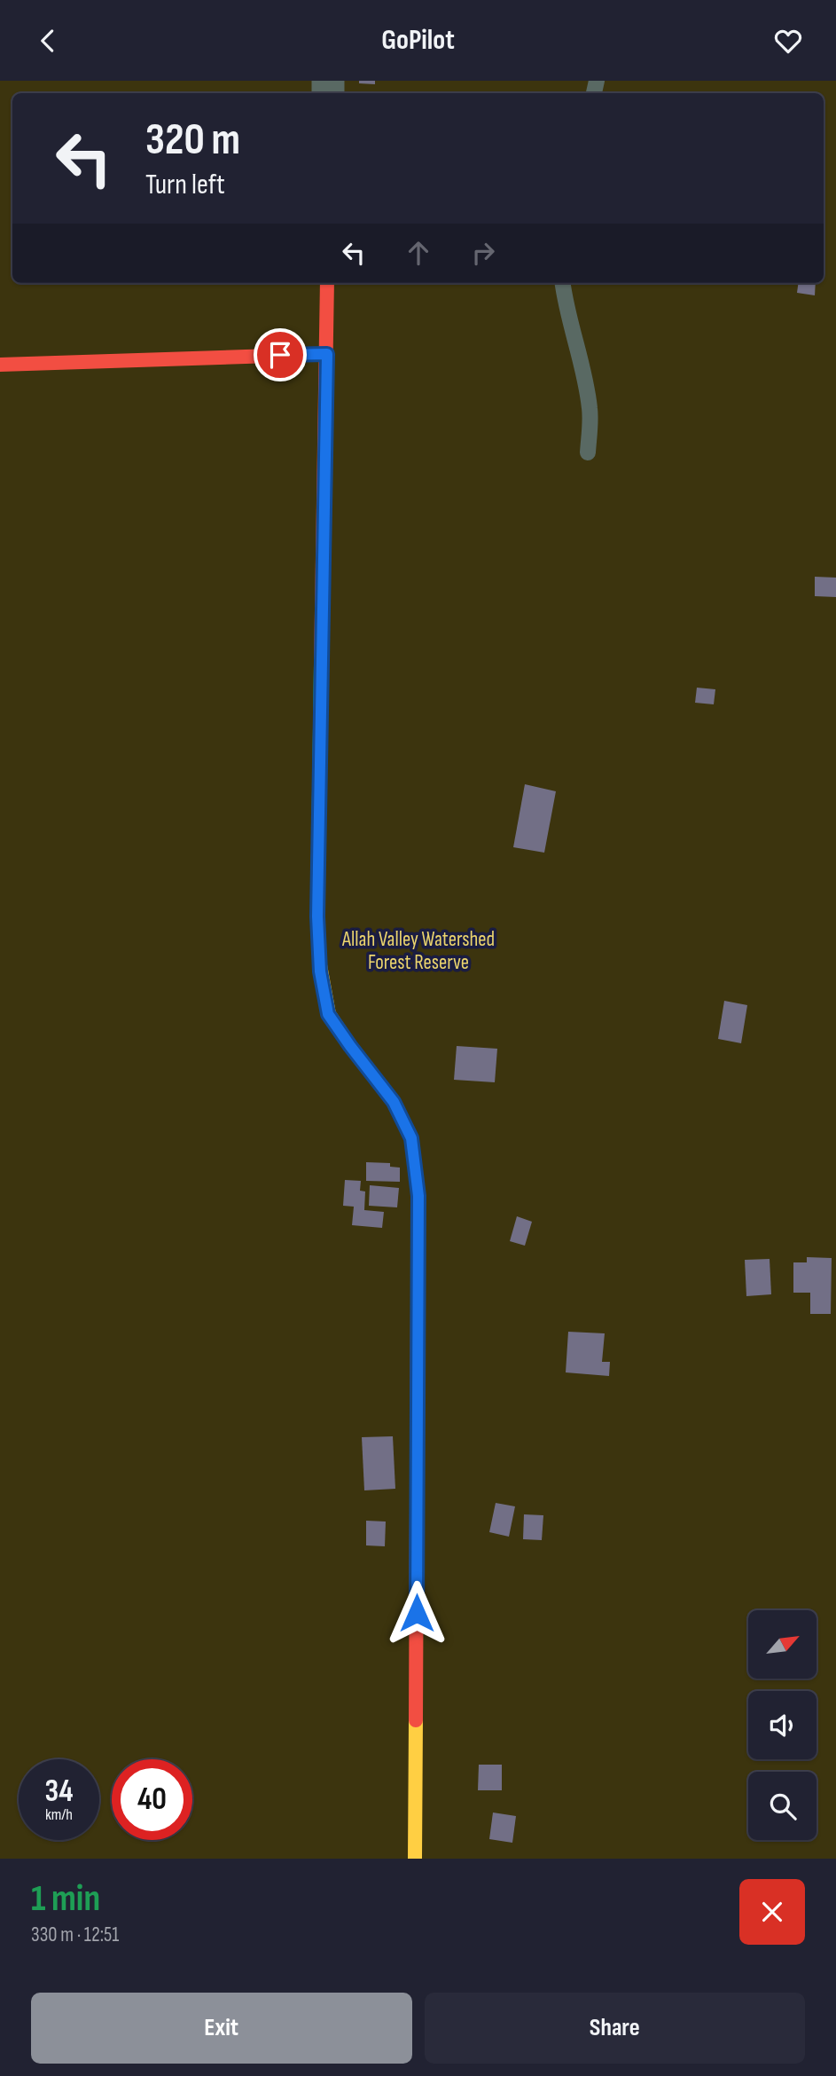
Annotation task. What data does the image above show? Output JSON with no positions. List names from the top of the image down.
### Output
{
  "parks": ["Allah Valley Watershed Forest Reserve"],
  "north": "top right",
  "page": {
    "header": "GoPilot",
    "turn": ["320 m", "Turn left"],
    "speed": "34 km/h",
    "limit": "40",
    "heading": ["1 min", "330 m · 12:51"],
    "buttons": ["Exit", "Share"]
  }
}
